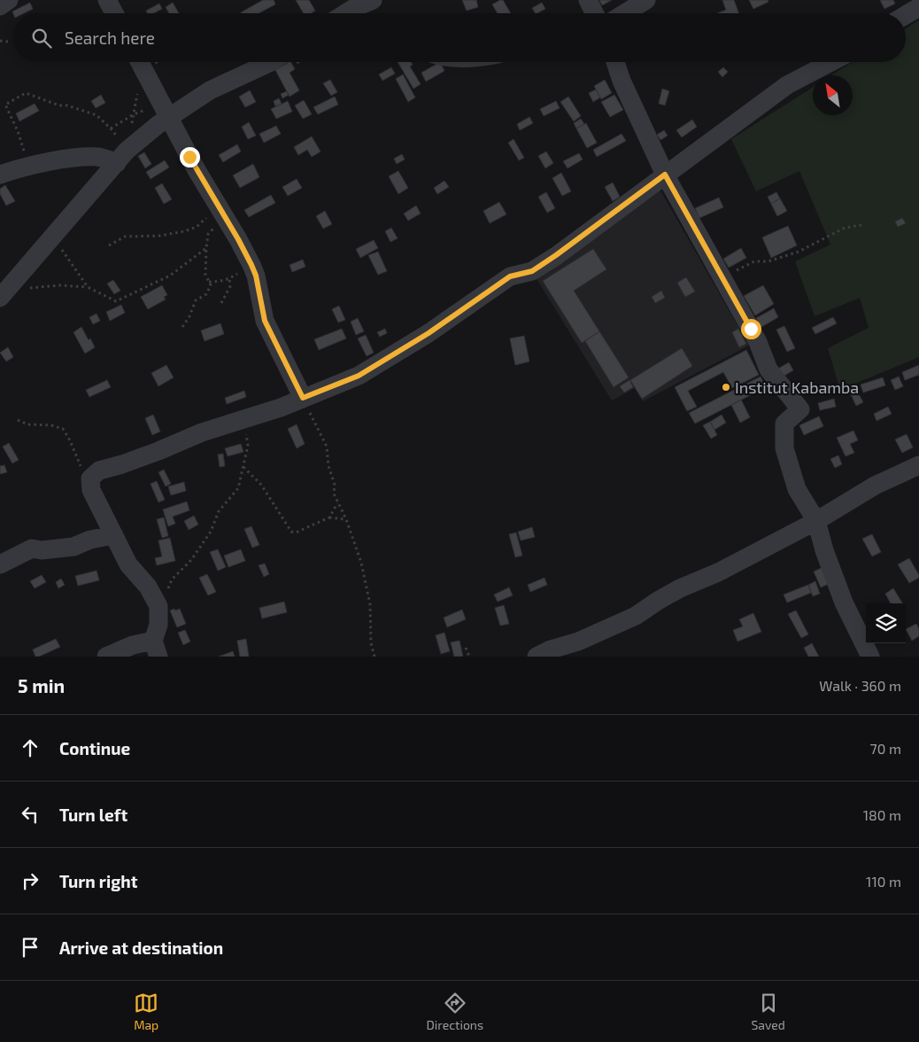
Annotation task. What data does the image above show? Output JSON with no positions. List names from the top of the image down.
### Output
{
  "places": ["Institut Kabamba"],
  "north": "top left",
  "page": {
    "search": "Search here",
    "heading": ["5 min", "Walk · 360 m"],
    "list": [
      ["Continue", "70 m"],
      ["Turn left", "180 m"],
      ["Turn right", "110 m"],
      "Arrive at destination"
    ],
    "nav": ["Map", "Directions", "Saved"]
  }
}
